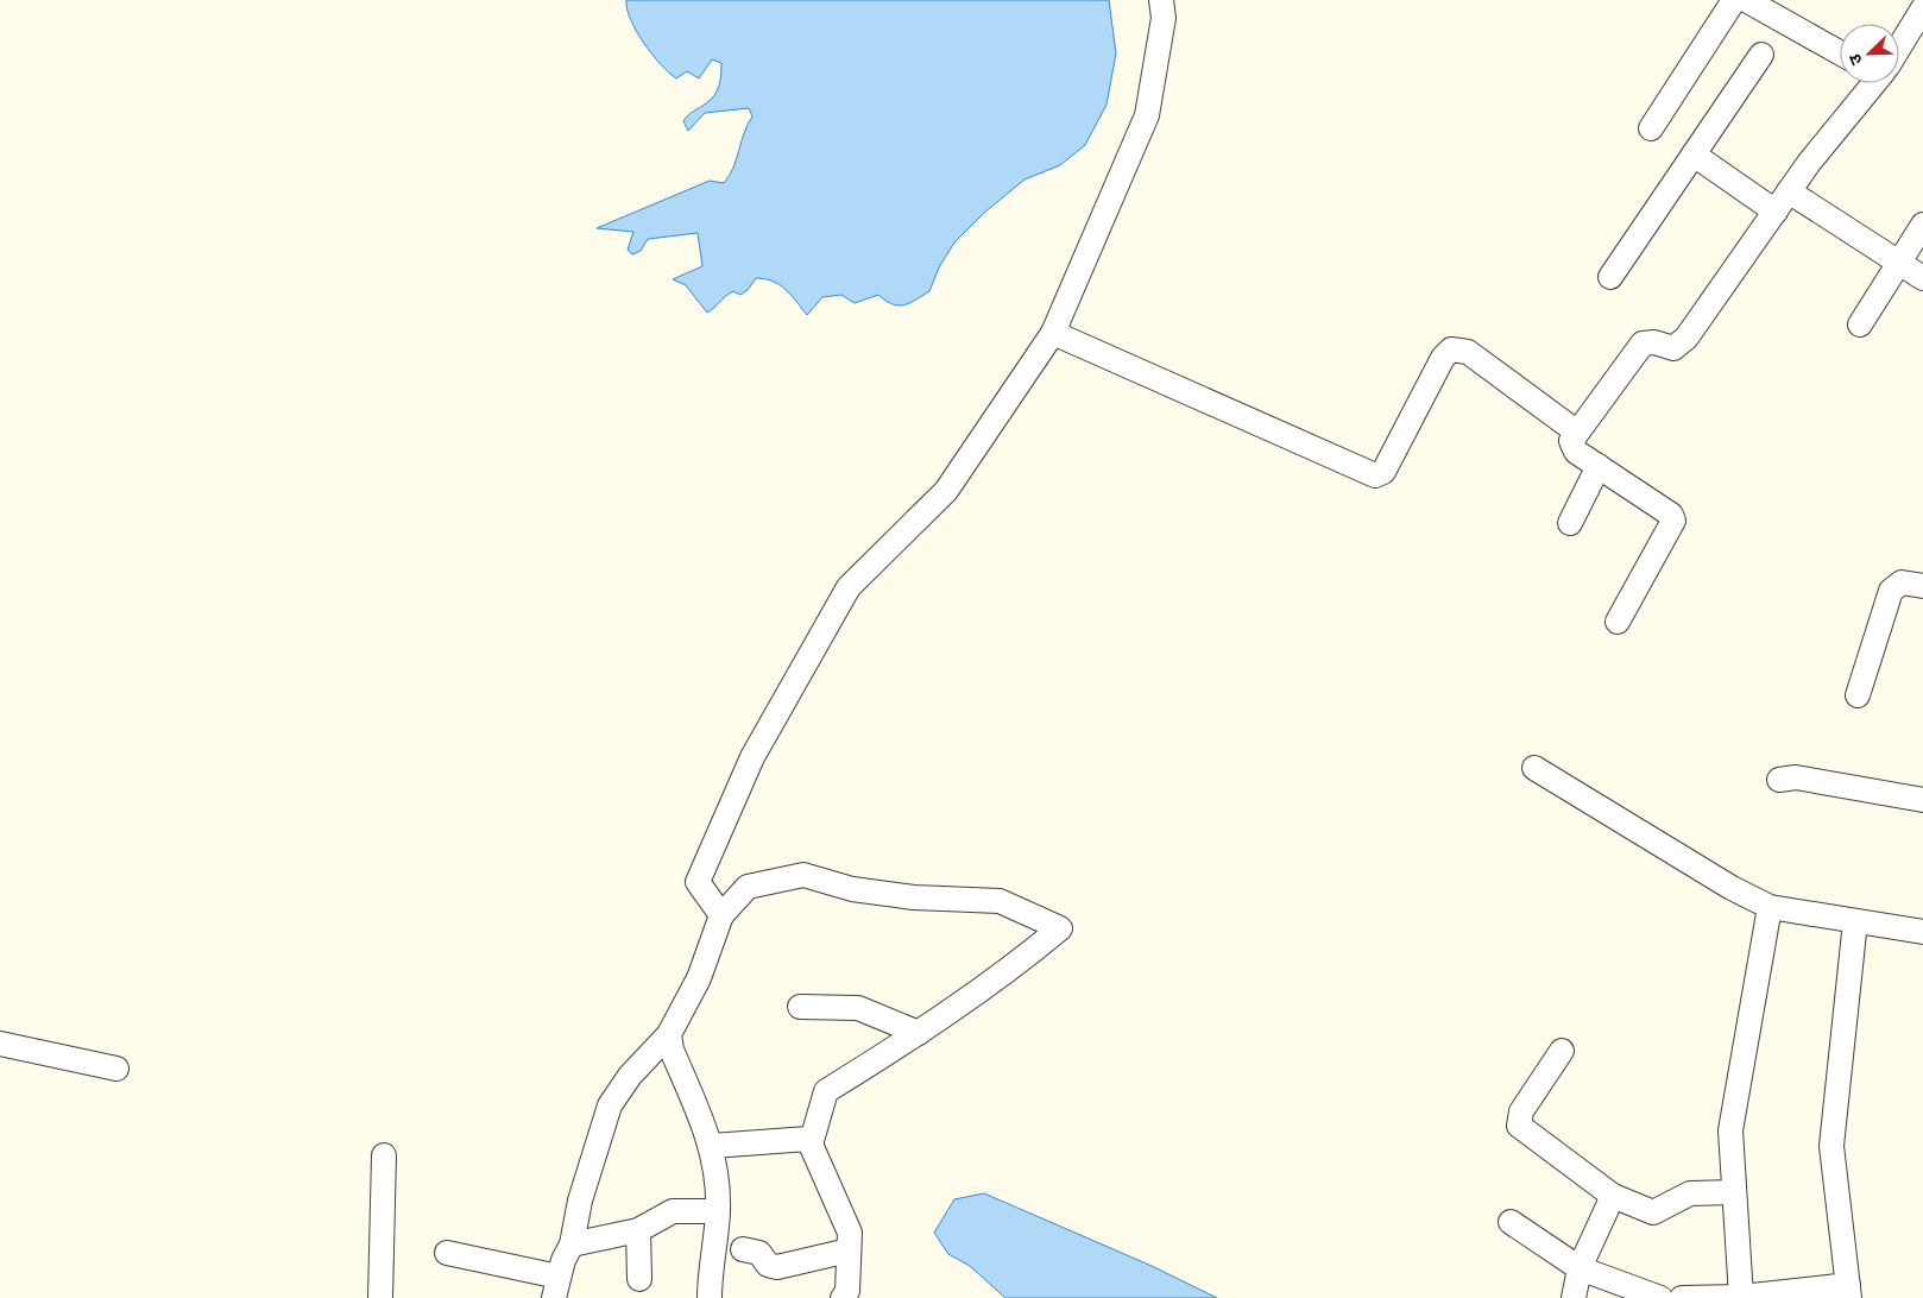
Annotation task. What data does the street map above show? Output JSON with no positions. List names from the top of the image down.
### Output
{
  "north": "bottom left"
}
